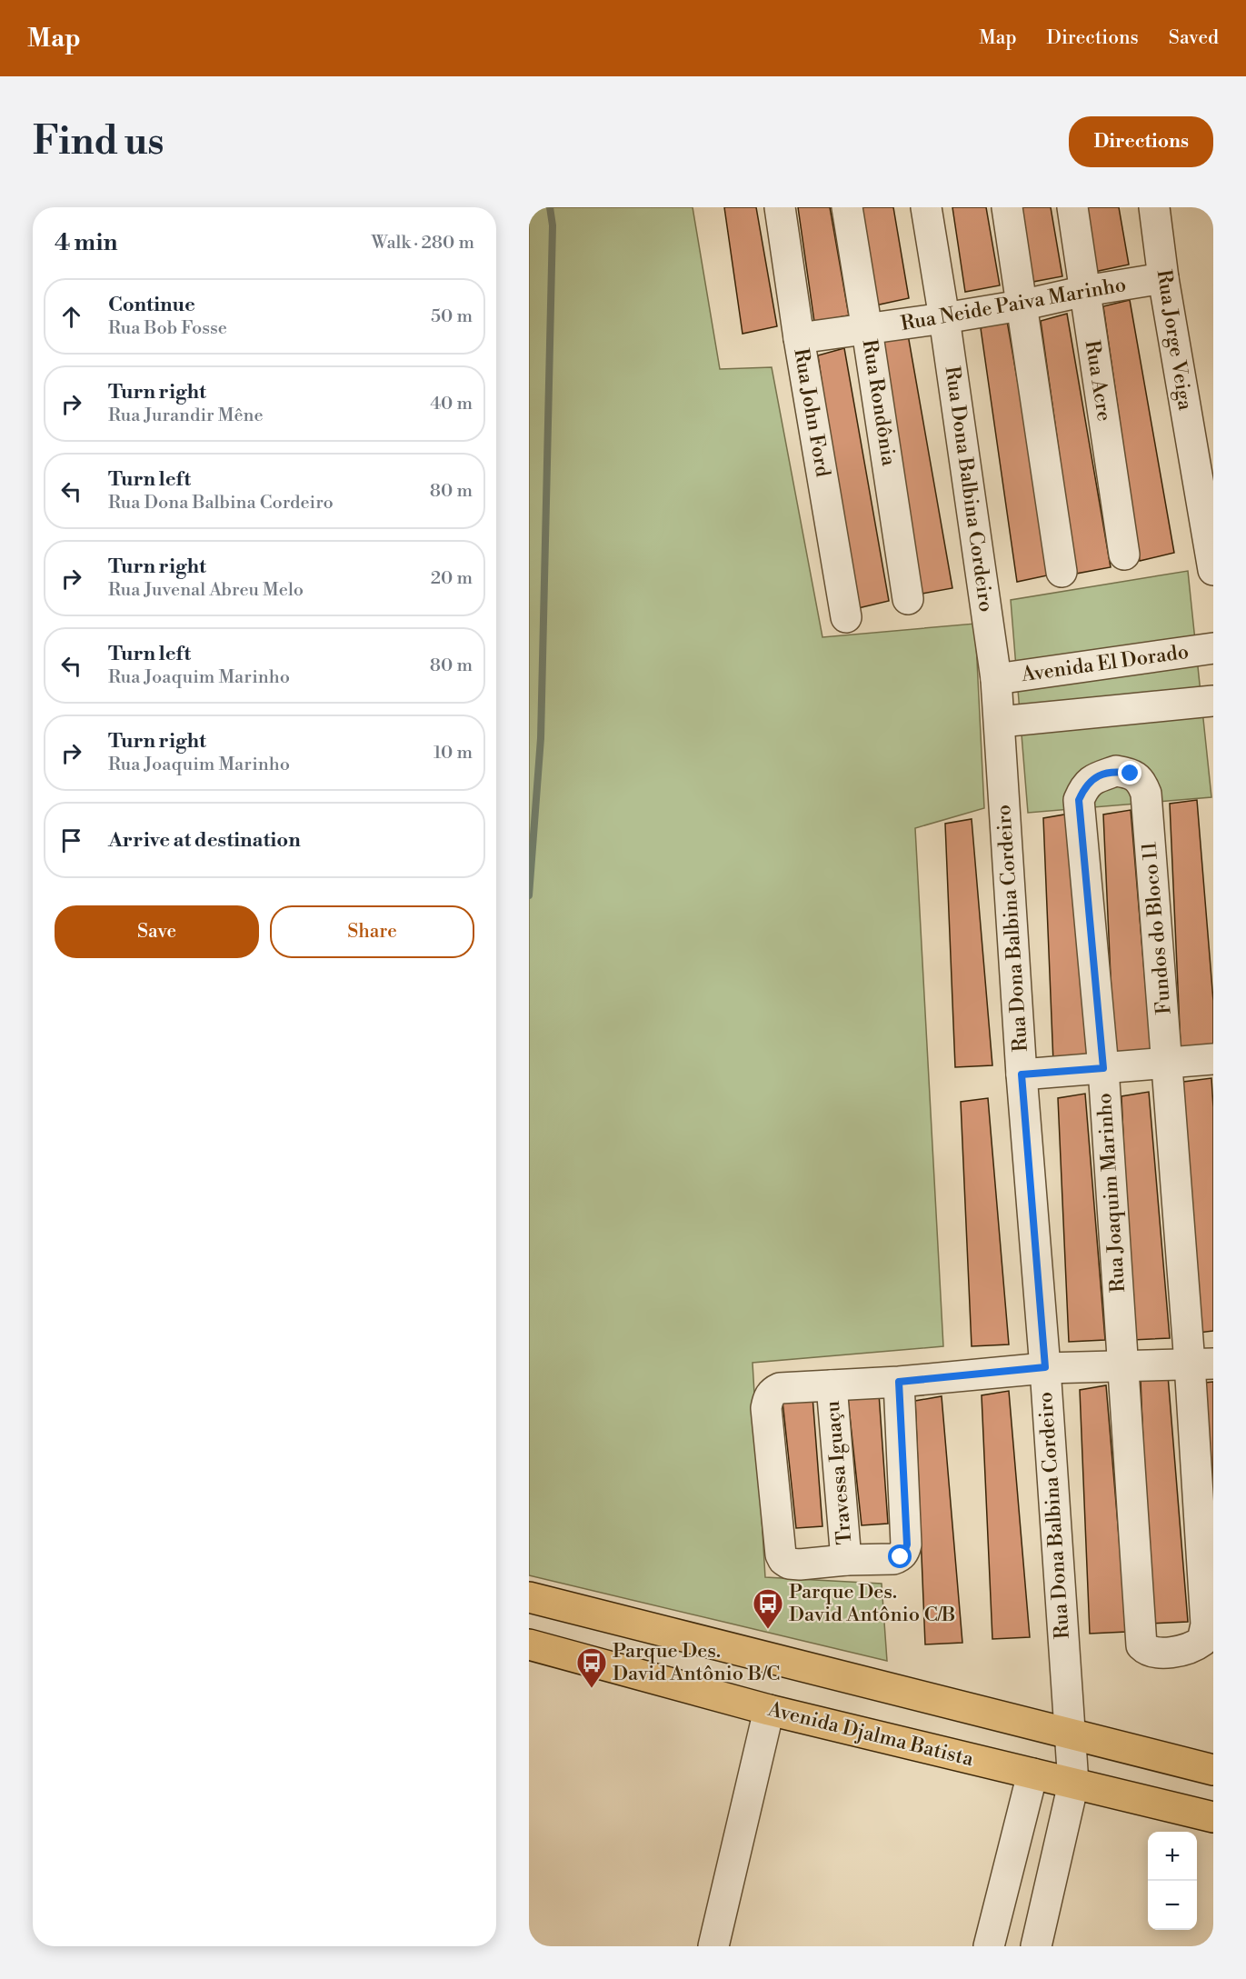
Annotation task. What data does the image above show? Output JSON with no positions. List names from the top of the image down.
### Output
{
  "streets": {
    "main road": ["Avenida Djalma Batista"],
    "street": [
      "Rua Neide Paiva Marinho",
      "Rua Jorge Veiga",
      "Rua Acre",
      "Rua Rondônia",
      "Rua John Ford",
      "Rua Dona Balbina Cordeiro",
      "Avenida El Dorado",
      "Fundos do Bloco 11",
      "Rua Joaquim Marinho",
      "Travessa Iguaçu"
    ]
  },
  "crossings": [
    ["Rua Neide Paiva Marinho", "Rua Jorge Veiga"],
    ["Rua Neide Paiva Marinho", "Rua Acre"],
    ["Rua Neide Paiva Marinho", "Rua Rondônia"],
    ["Rua Neide Paiva Marinho", "Rua John Ford"],
    ["Rua Neide Paiva Marinho", "Rua Dona Balbina Cordeiro"],
    ["Rua Dona Balbina Cordeiro", "Avenida El Dorado"],
    ["Rua Dona Balbina Cordeiro", "Avenida Djalma Batista"],
    ["Fundos do Bloco 11", "Rua Joaquim Marinho"]
  ],
  "places": {
    "bus stop": ["Parque Des. David Antônio C/B", "Parque Des. David Antônio B/C"]
  },
  "page": {
    "header": "Map",
    "nav": ["Map", "Directions", "Saved"],
    "buttons": [
      "Directions",
      ["Save", "Share"]
    ],
    "title": "Find us",
    "heading": ["4 min", "Walk · 280 m"],
    "list": [
      ["Continue", "Rua Bob Fosse", "50 m"],
      ["Turn right", "Rua Jurandir Mêne", "40 m"],
      ["Turn left", "Rua Dona Balbina Cordeiro", "80 m"],
      ["Turn right", "Rua Juvenal Abreu Melo", "20 m"],
      ["Turn left", "Rua Joaquim Marinho", "80 m"],
      ["Turn right", "Rua Joaquim Marinho", "10 m"],
      "Arrive at destination"
    ],
    "map_buttons": ["+", "−"]
  }
}
